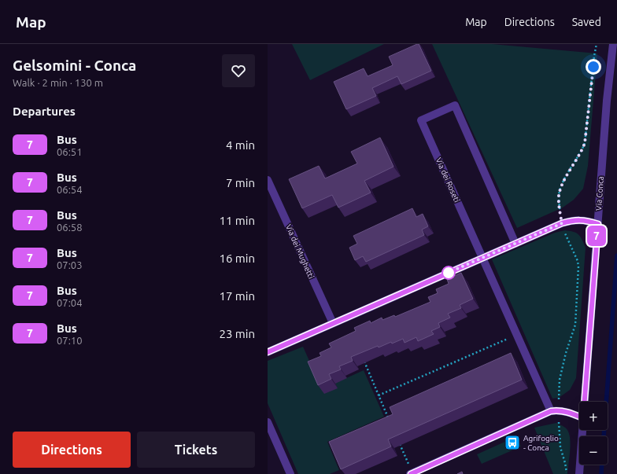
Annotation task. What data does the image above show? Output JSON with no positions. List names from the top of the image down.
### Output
{
  "streets": {
    "street": ["Via dei Roseti", "Via Conca", "Via dei Mughetti"]
  },
  "places": {
    "bus stop": ["Agrifoglio - Conca"]
  },
  "lines": ["bus line 7"],
  "page": {
    "header": "Map",
    "nav": ["Map", "Directions", "Saved"],
    "heading": [
      ["Gelsomini - Conca", "Walk · 2 min · 130 m"],
      "Departures"
    ],
    "on_map": "7",
    "list": [
      {
        "mark": "7",
        "name": "Bus",
        "note": "06:51",
        "value": "4 min"
      },
      {
        "mark": "7",
        "name": "Bus",
        "note": "06:54",
        "value": "7 min"
      },
      {
        "mark": "7",
        "name": "Bus",
        "note": "06:58",
        "value": "11 min"
      },
      {
        "mark": "7",
        "name": "Bus",
        "note": "07:03",
        "value": "16 min"
      },
      {
        "mark": "7",
        "name": "Bus",
        "note": "07:04",
        "value": "17 min"
      },
      {
        "mark": "7",
        "name": "Bus",
        "note": "07:10",
        "value": "23 min"
      }
    ],
    "map_buttons": ["+", "−"],
    "buttons": ["Directions", "Tickets"]
  }
}
